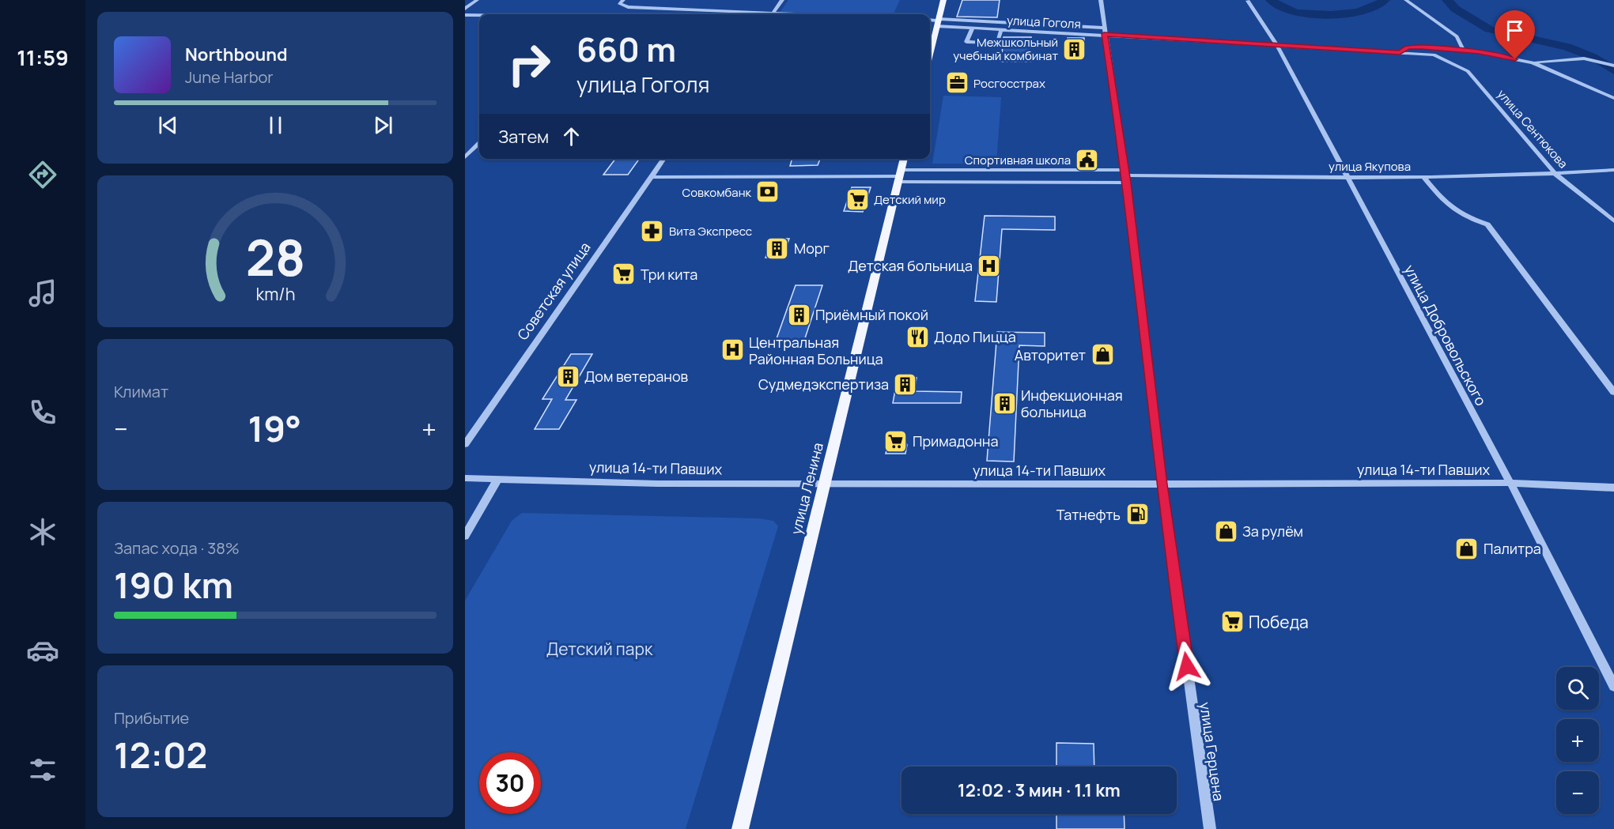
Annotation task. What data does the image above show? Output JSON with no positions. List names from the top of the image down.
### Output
{
  "streets": {
    "main road": ["улица Ленина"],
    "street": [
      "улица Гоголя",
      "улица Сентюкова",
      "улица Якупова",
      "Советская улица",
      "улица Добровольского",
      "улица 14-ти Павших",
      "улица Герцена"
    ]
  },
  "crossings": [
    ["улица Гоголя", "улица Сентюкова"],
    ["улица Гоголя", "улица Добровольского"],
    ["улица Гоголя", "улица Герцена"],
    ["улица Сентюкова", "улица Якупова"],
    ["улица Якупова", "улица Добровольского"],
    ["улица Якупова", "улица Герцена"],
    ["улица Добровольского", "улица 14-ти Павших"],
    ["улица 14-ти Павших", "улица Ленина"],
    ["улица 14-ти Павших", "улица Герцена"]
  ],
  "parks": ["Детский парк"],
  "places": {
    "building": [
      "Межшкольный учебный комбинат",
      "Морг",
      "Приёмный покой",
      "Дом ветеранов",
      "Судмедэкспертиза",
      "Инфекционная больница"
    ],
    "office": ["Росгосстрах"],
    "public building": ["Спортивная школа"],
    "bank": ["Совкомбанк"],
    "supermarket": [
      "Детский мир",
      "Три кита",
      "Примадонна",
      "Победа"
    ],
    "pharmacy": ["Вита Экспресс"],
    "hospital": ["Детская больница", "Центральная Районная Больница"],
    "restaurant": ["Додо Пицца"],
    "shop": ["Авторитет", "За рулём", "Палитра"],
    "fuel station": ["Татнефть"]
  },
  "page": {
    "tabs": "11:59",
    "turn": ["660 m", "улица Гоголя"],
    "song": ["Northbound", "June Harbor"],
    "then": "Затем",
    "tile": [
      "Климат",
      ["Запас хода · 38%", "190 km"],
      ["Прибытие", "12:02"]
    ],
    "heat": ["−", "19°", "+"],
    "map_buttons": ["+", "−"],
    "limit": "30",
    "trip": "12:02 · 3 мин · 1.1 km",
    "gauge": ["28", "km/h"]
  }
}
